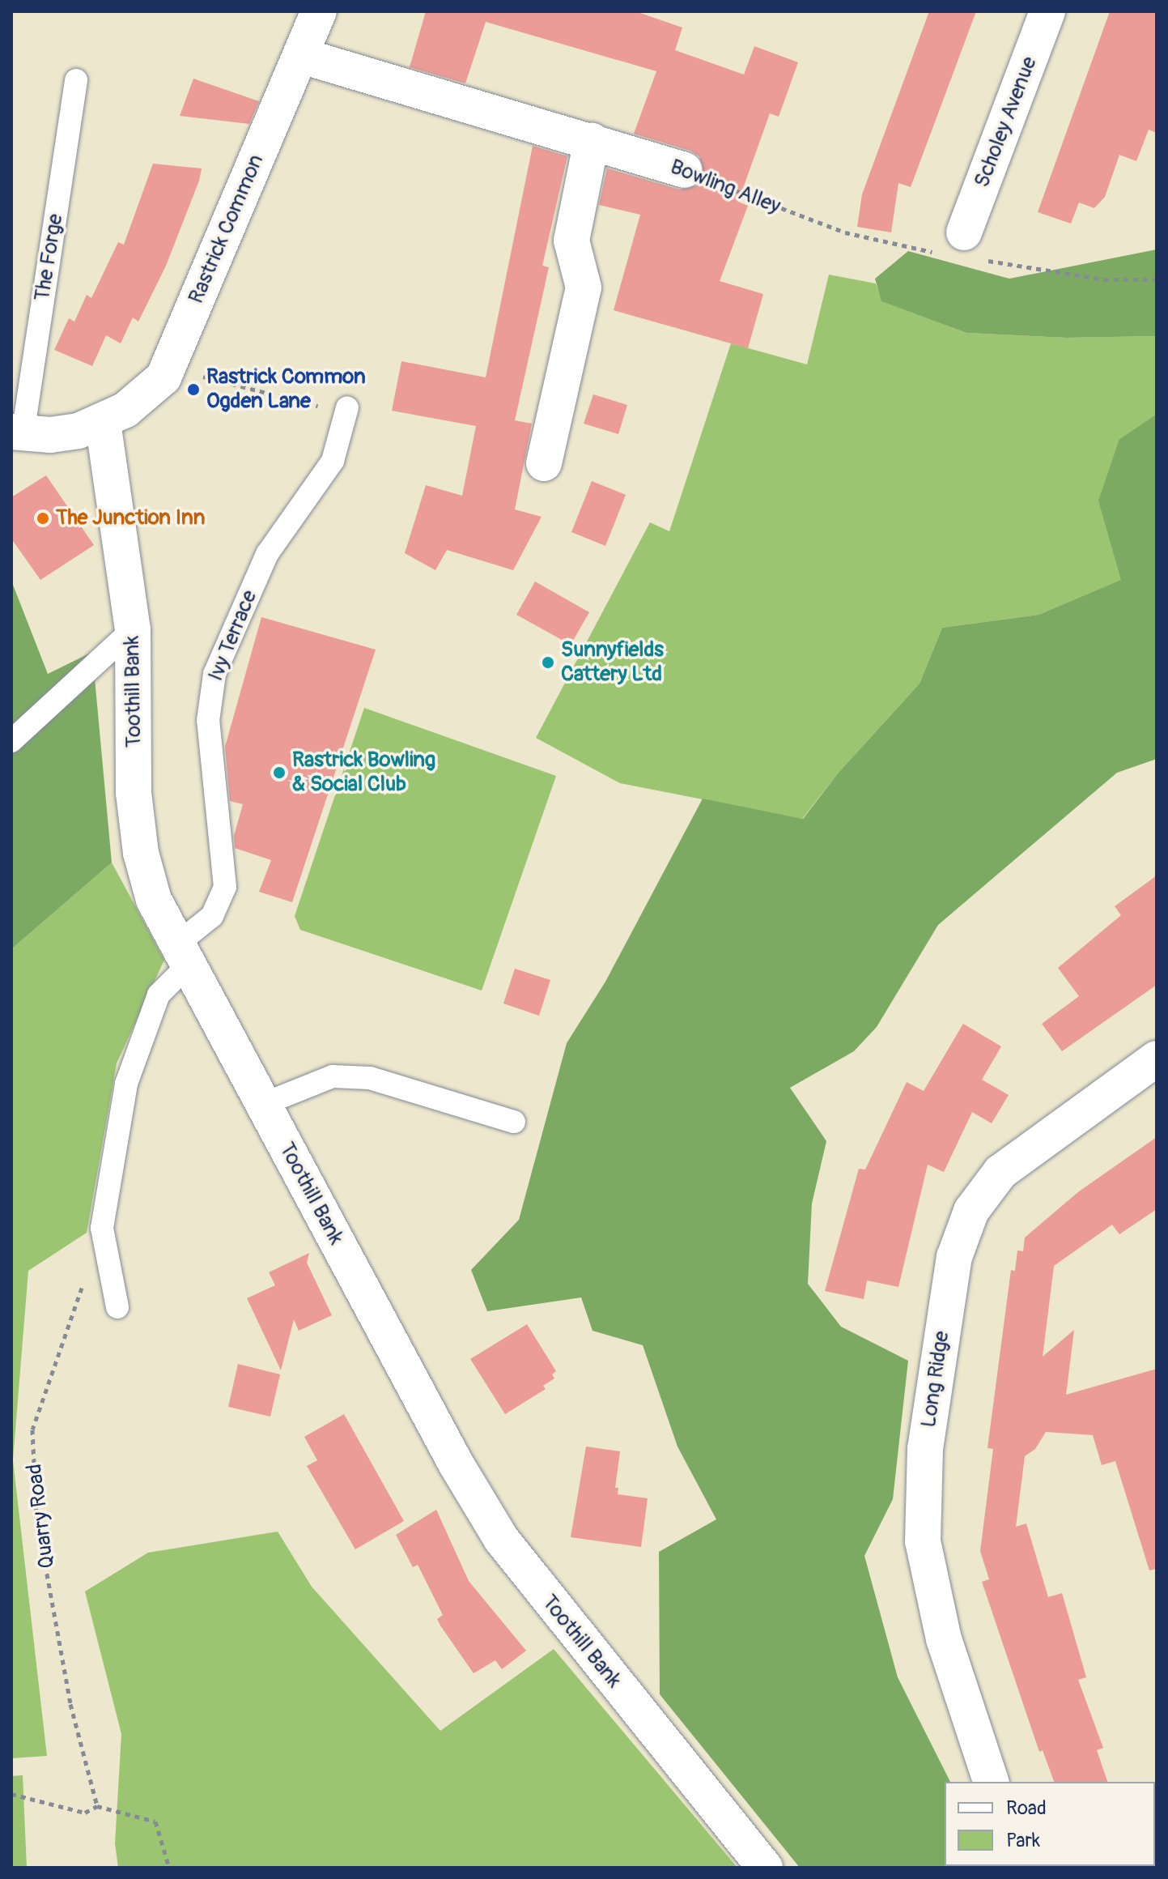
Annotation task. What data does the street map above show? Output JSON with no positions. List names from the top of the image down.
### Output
{
  "streets": {
    "street": [
      "Scholey Avenue",
      "Bowling Alley",
      "Rastrick Common",
      "Toothill Bank",
      "Long Ridge"
    ],
    "lane": ["The Forge", "Ivy Terrace"],
    "path": ["Quarry Road"]
  },
  "crossings": [
    ["Scholey Avenue", "Bowling Alley"],
    ["Bowling Alley", "Rastrick Common"],
    ["Rastrick Common", "The Forge"],
    ["Rastrick Common", "Toothill Bank"],
    ["Ivy Terrace", "Toothill Bank"]
  ],
  "places": [
    "Rastrick Common Ogden Lane",
    "The Junction Inn",
    "Sunnyfields Cattery Ltd",
    "Rastrick Bowling & Social Club"
  ],
  "legend": ["Road", "Park"]
}
